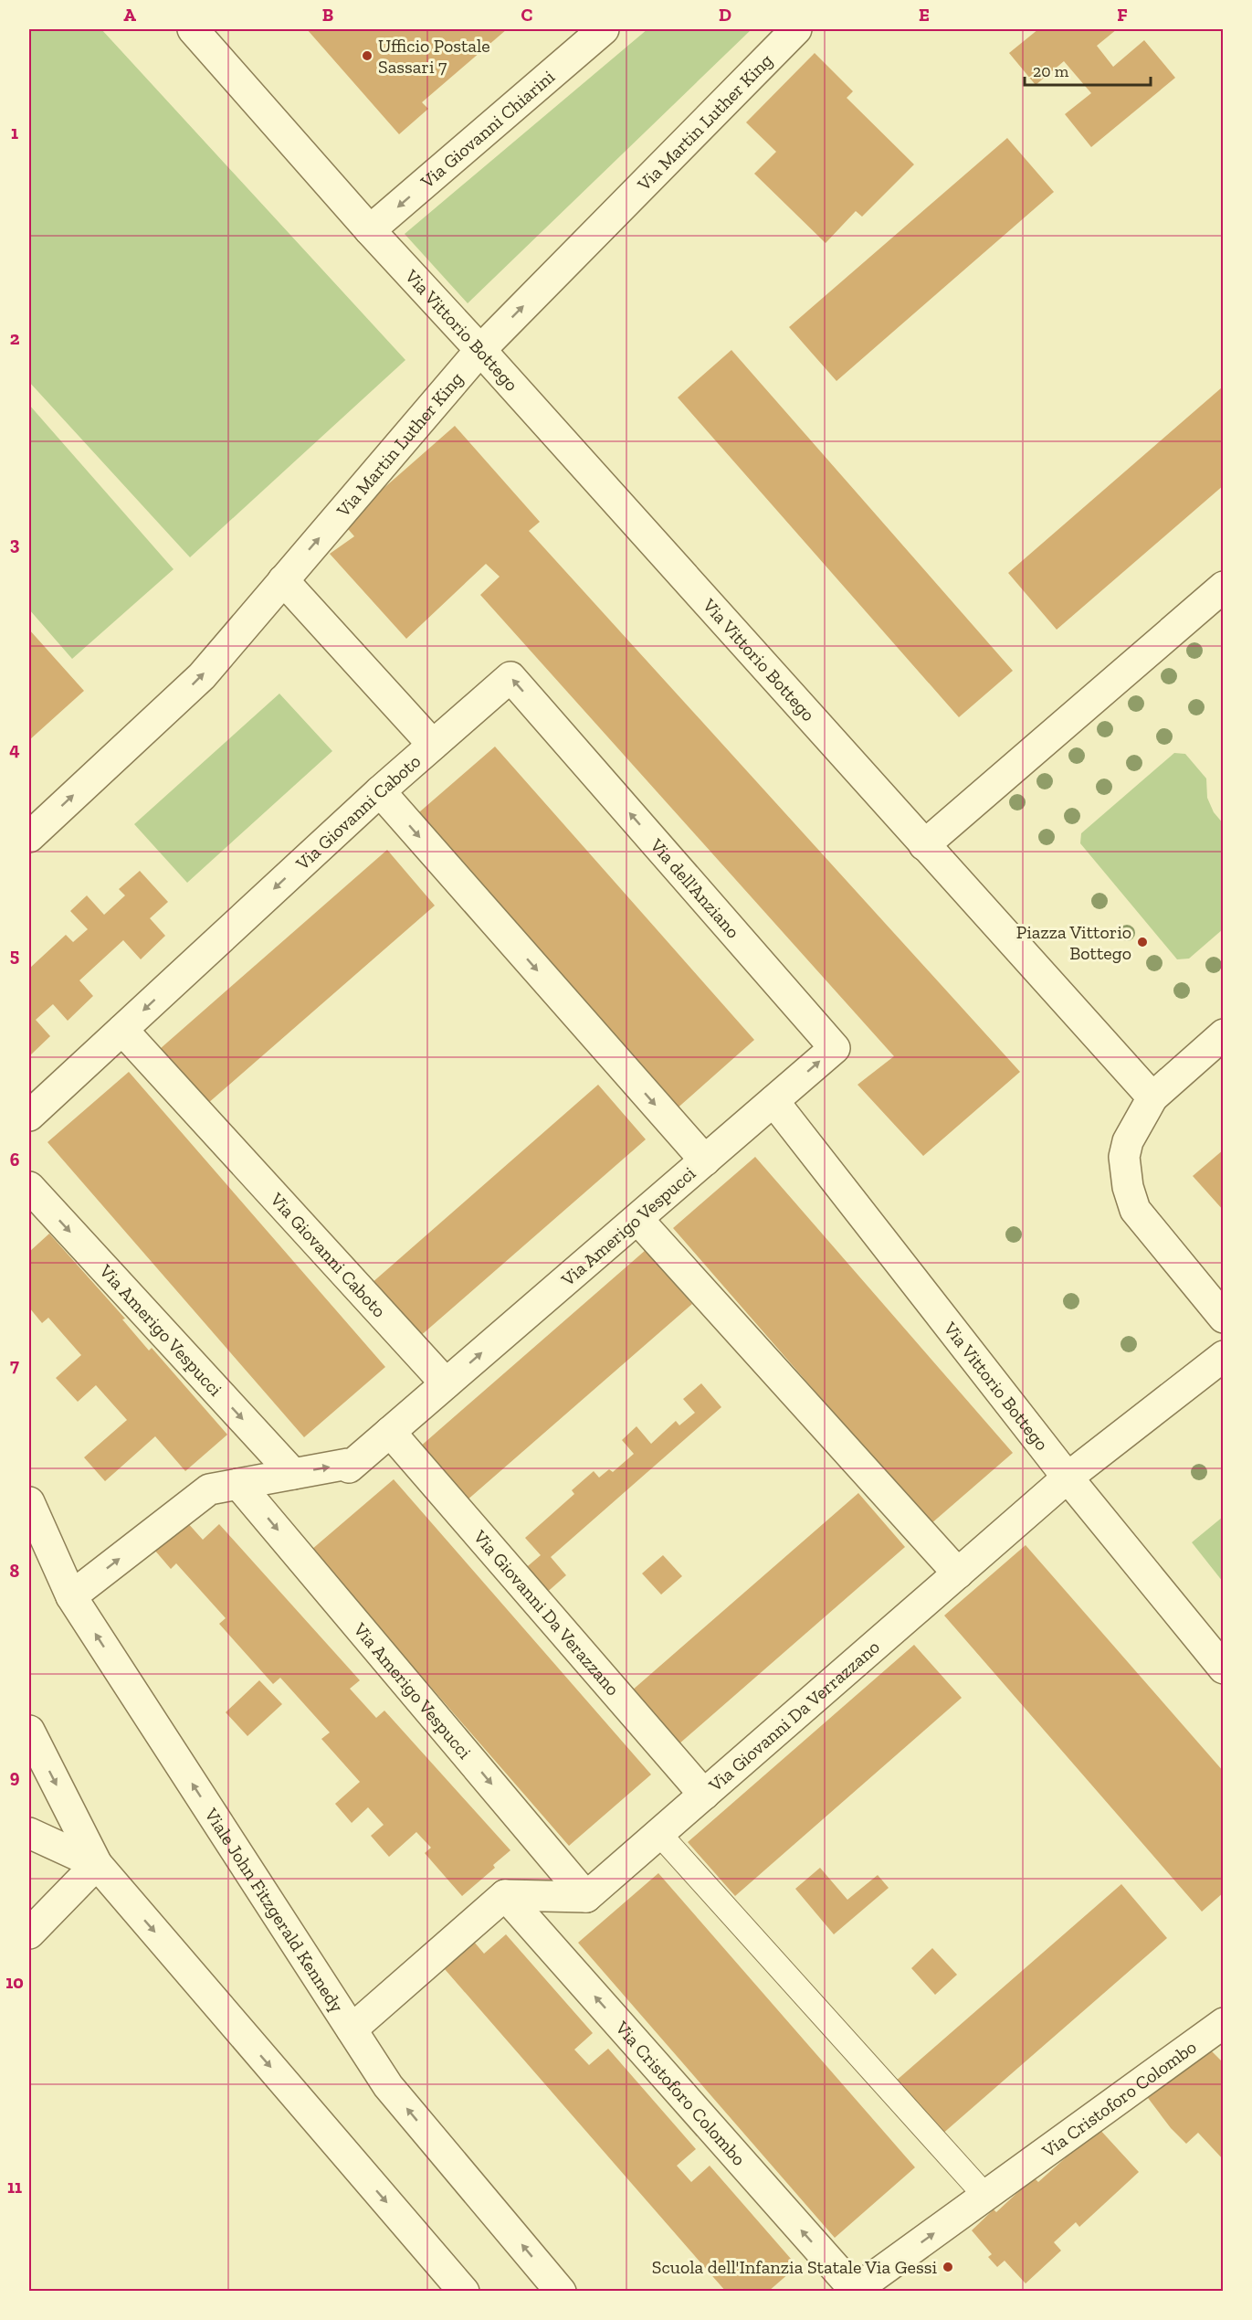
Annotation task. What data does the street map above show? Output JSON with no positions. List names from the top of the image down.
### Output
{
  "streets": {
    "street": [
      "Via Martin Luther King",
      "Via Giovanni Chiarini",
      "Via Vittorio Bottego",
      "Via Giovanni Caboto",
      "Via dell'Anziano",
      "Via Amerigo Vespucci",
      "Via Giovanni Da Verazzano",
      "Via Giovanni Da Verrazzano",
      "Viale John Fitzgerald Kennedy",
      "Via Cristoforo Colombo"
    ]
  },
  "crossings": [
    ["Via Martin Luther King", "Via Vittorio Bottego"],
    ["Via Martin Luther King", "Via Giovanni Caboto"],
    ["Via Giovanni Chiarini", "Via Vittorio Bottego"],
    ["Via Vittorio Bottego", "Via dell'Anziano"],
    ["Via Vittorio Bottego", "Via Giovanni Da Verrazzano"],
    ["Via Giovanni Caboto", "Via dell'Anziano"],
    ["Via Giovanni Caboto", "Via Amerigo Vespucci"],
    ["Via dell'Anziano", "Via Amerigo Vespucci"],
    ["Via Amerigo Vespucci", "Via Giovanni Da Verazzano"],
    ["Via Amerigo Vespucci", "Via Giovanni Da Verrazzano"],
    ["Via Amerigo Vespucci", "Viale John Fitzgerald Kennedy"],
    ["Via Giovanni Da Verazzano", "Via Giovanni Da Verrazzano"]
  ],
  "one_way": ["Via Martin Luther King", "Via Giovanni Chiarini"],
  "places": ["Ufficio Postale Sassari 7", "Piazza Vittorio Bottego", "Scuola dell'Infanzia Statale Via Gessi"],
  "scale_bar": "20 m",
  "grid": {
    "columns": [
      "A",
      "B",
      "C",
      "D",
      "E",
      "F"
    ],
    "rows": [
      "1",
      "2",
      "3",
      "4",
      "5",
      "6",
      "7",
      "8",
      "9",
      "10",
      "11"
    ]
  }
}
